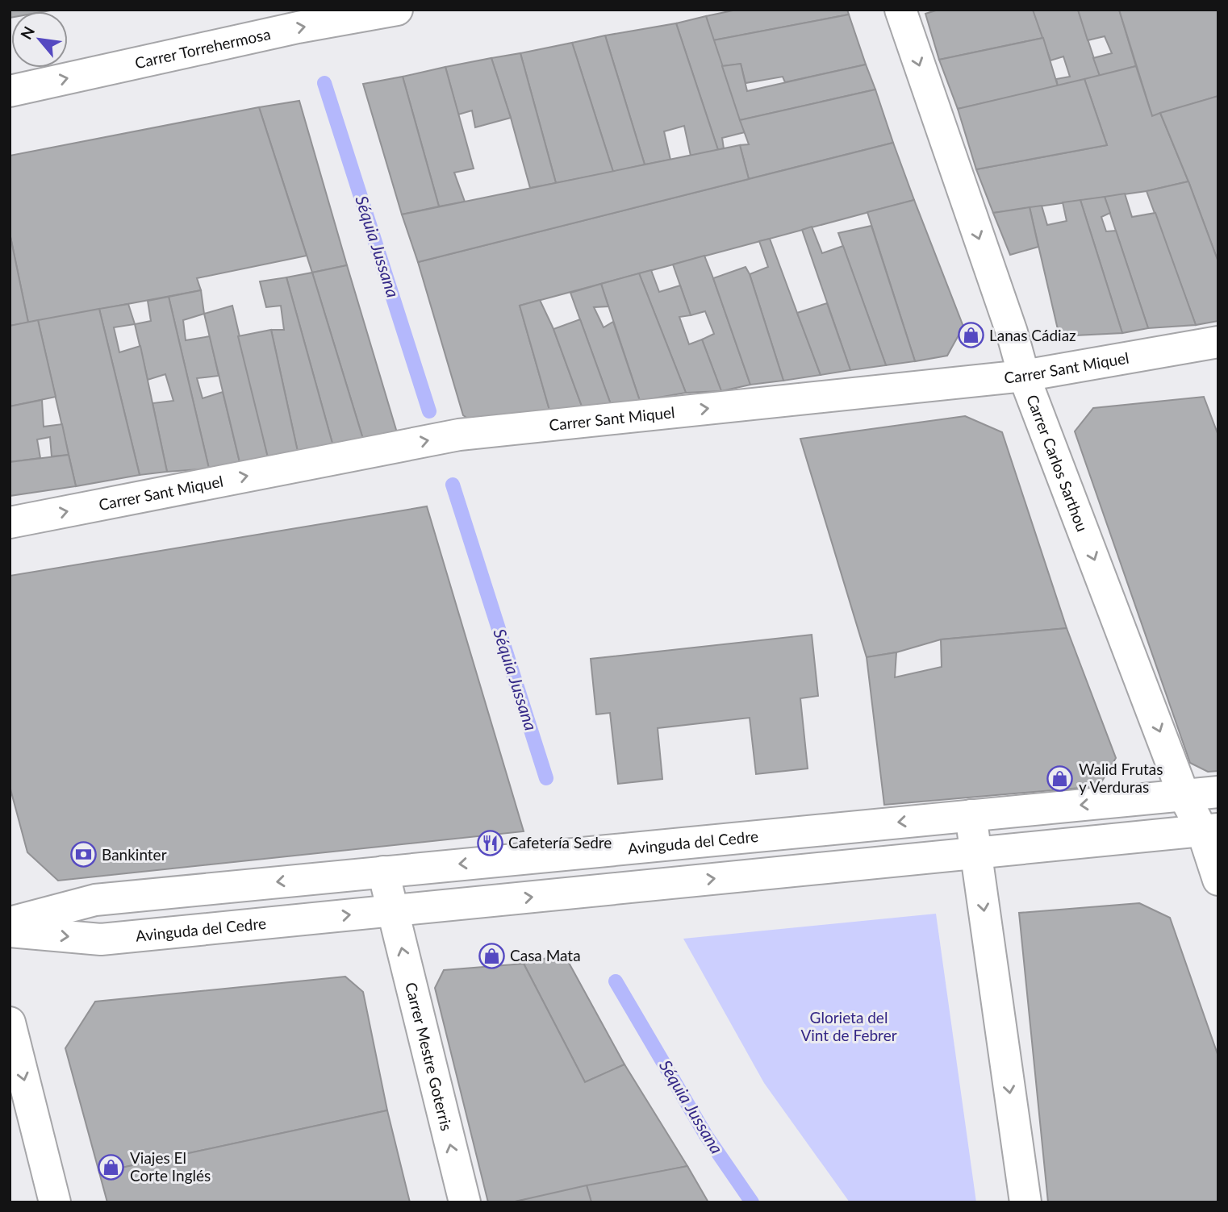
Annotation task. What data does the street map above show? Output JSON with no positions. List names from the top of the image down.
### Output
{
  "streets": {
    "street": [
      "Carrer Torrehermosa",
      "Carrer Sant Miquel",
      "Carrer Carlos Sarthou",
      "Avinguda del Cedre",
      "Carrer Mestre Goterris"
    ]
  },
  "crossings": [
    ["Carrer Sant Miquel", "Carrer Carlos Sarthou"],
    ["Carrer Carlos Sarthou", "Avinguda del Cedre"],
    ["Avinguda del Cedre", "Carrer Mestre Goterris"]
  ],
  "one_way": [
    "Carrer Torrehermosa",
    "Carrer Sant Miquel",
    "Carrer Carlos Sarthou",
    "Carrer Mestre Goterris"
  ],
  "water": ["Séquia Jussana"],
  "parks": ["Glorieta del Vint de Febrer"],
  "places": {
    "shop": [
      "Lanas Cádiaz",
      "Walid Frutas y Verduras",
      "Casa Mata",
      "Viajes El Corte Inglés"
    ],
    "restaurant": ["Cafetería Sedre"],
    "bank": ["Bankinter"]
  },
  "north": "top left"
}
